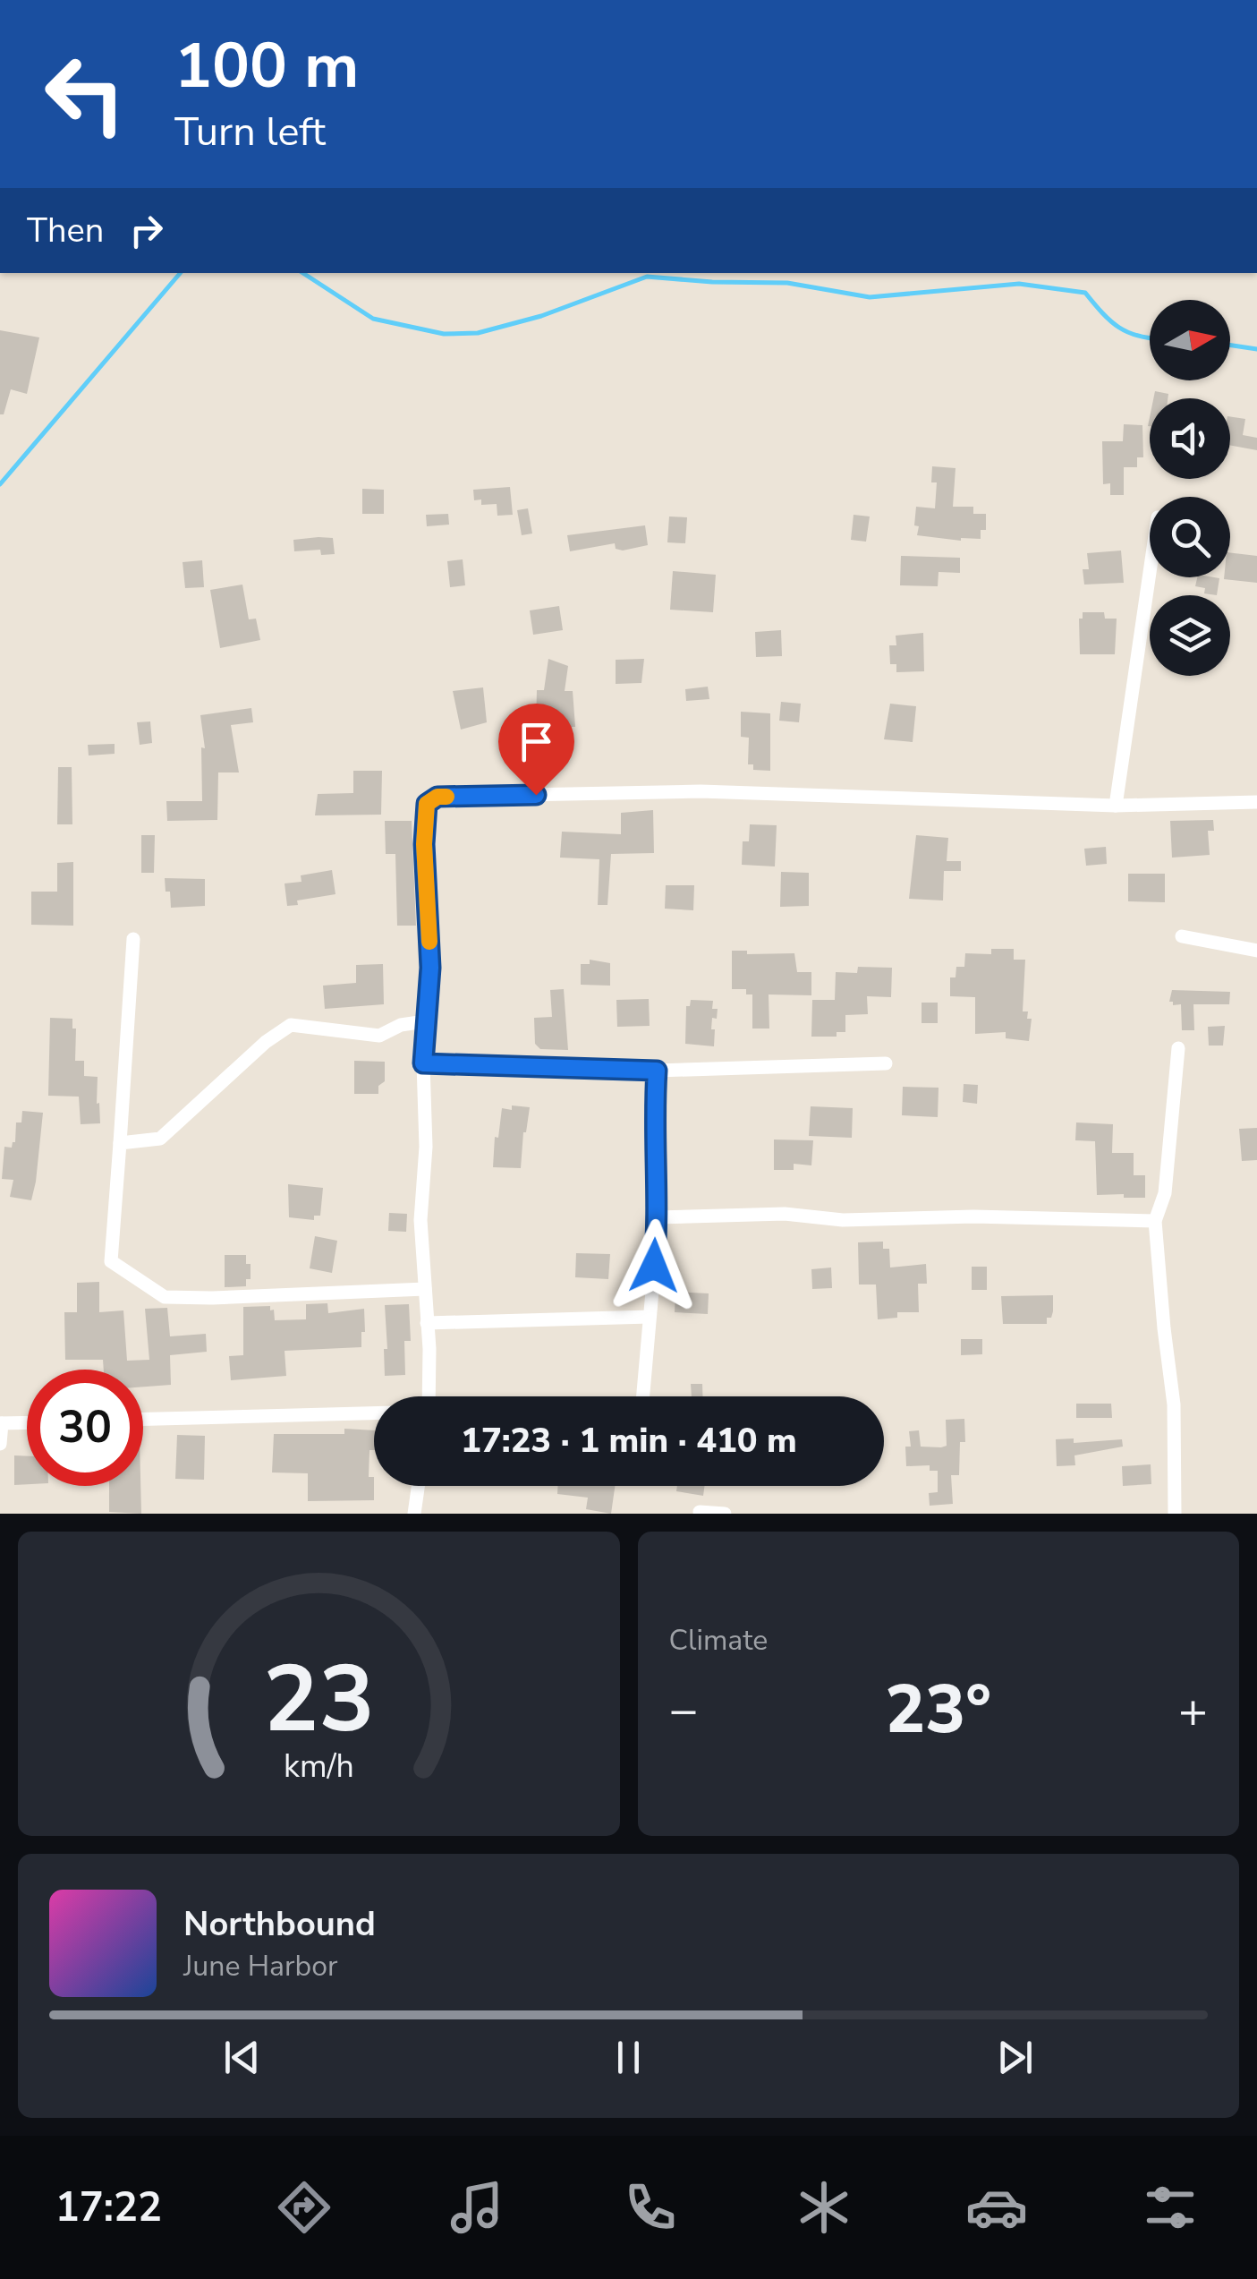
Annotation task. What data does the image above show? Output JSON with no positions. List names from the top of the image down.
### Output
{
  "north": "right",
  "page": {
    "turn": ["100 m", "Turn left"],
    "then": "Then",
    "limit": "30",
    "trip": "17:23 · 1 min · 410 m",
    "tile": "Climate",
    "heat": ["−", "23°", "+"],
    "song": ["Northbound", "June Harbor"],
    "tabs": "17:22",
    "gauge": ["23", "km/h"]
  }
}
